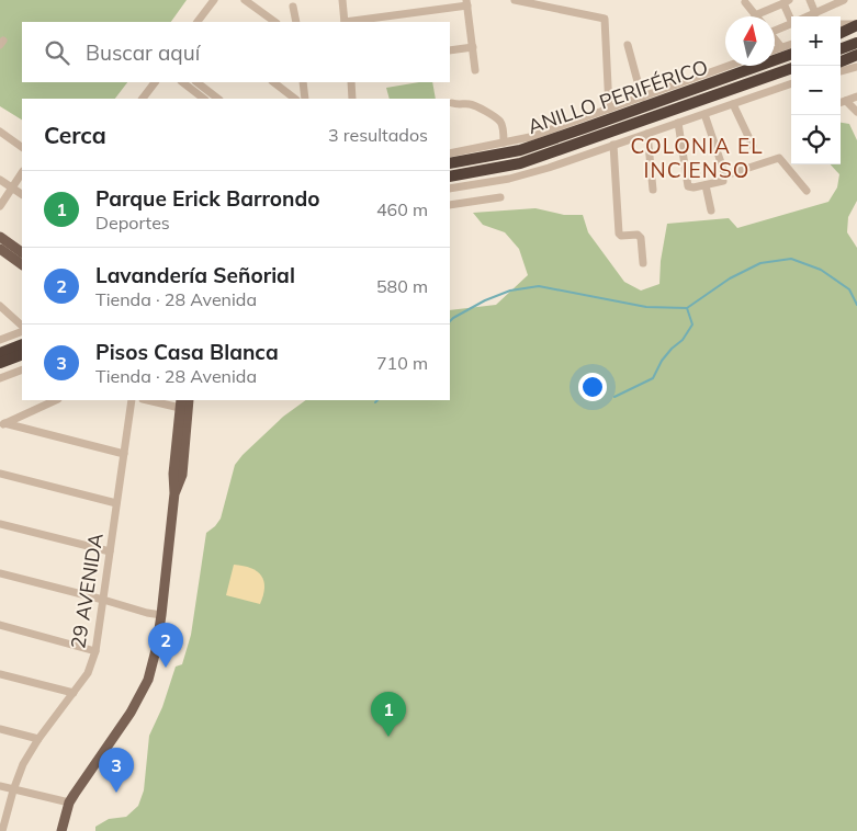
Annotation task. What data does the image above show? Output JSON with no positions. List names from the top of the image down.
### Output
{
  "streets": {
    "highway": ["ANILLO PERIFÉRICO"],
    "street": ["29 AVENIDA"]
  },
  "districts": ["COLONIA EL INCIENSO"],
  "north": "top",
  "page": {
    "map_buttons": ["+", "−"],
    "search": "Buscar aquí",
    "heading": ["Cerca", "3 resultados"],
    "list": [
      {
        "mark": "1",
        "name": "Parque Erick Barrondo",
        "note": "Deportes",
        "value": "460 m"
      },
      {
        "mark": "2",
        "name": "Lavandería Señorial",
        "note": "Tienda · 28 Avenida",
        "value": "580 m"
      },
      {
        "mark": "3",
        "name": "Pisos Casa Blanca",
        "note": "Tienda · 28 Avenida",
        "value": "710 m"
      }
    ],
    "pins": ["2", "1", "3"]
  }
}
